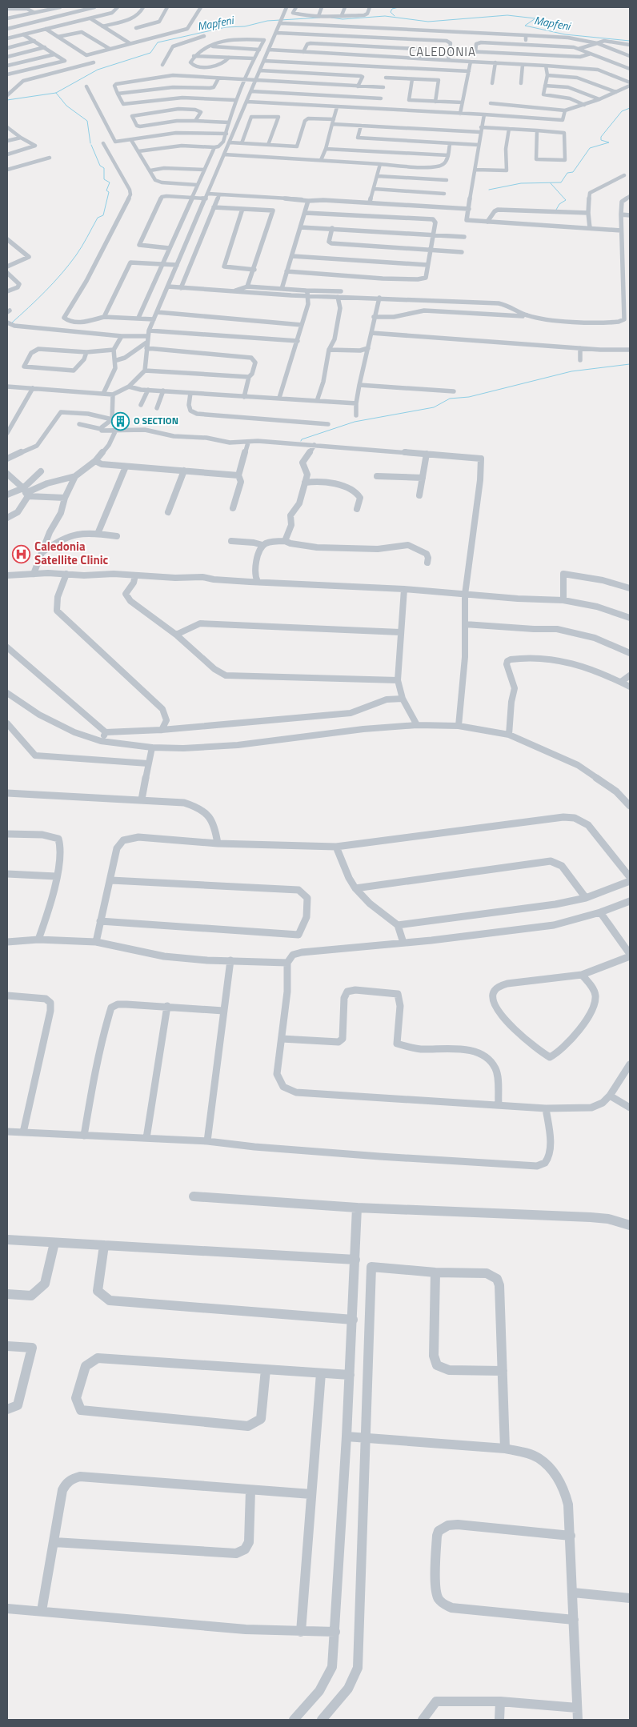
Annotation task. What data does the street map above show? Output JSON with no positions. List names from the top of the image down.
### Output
{
  "districts": ["CALEDONIA"],
  "water": ["Mapfeni"],
  "places": {
    "building": ["O SECTION"],
    "hospital": ["Caledonia Satellite Clinic"]
  }
}
